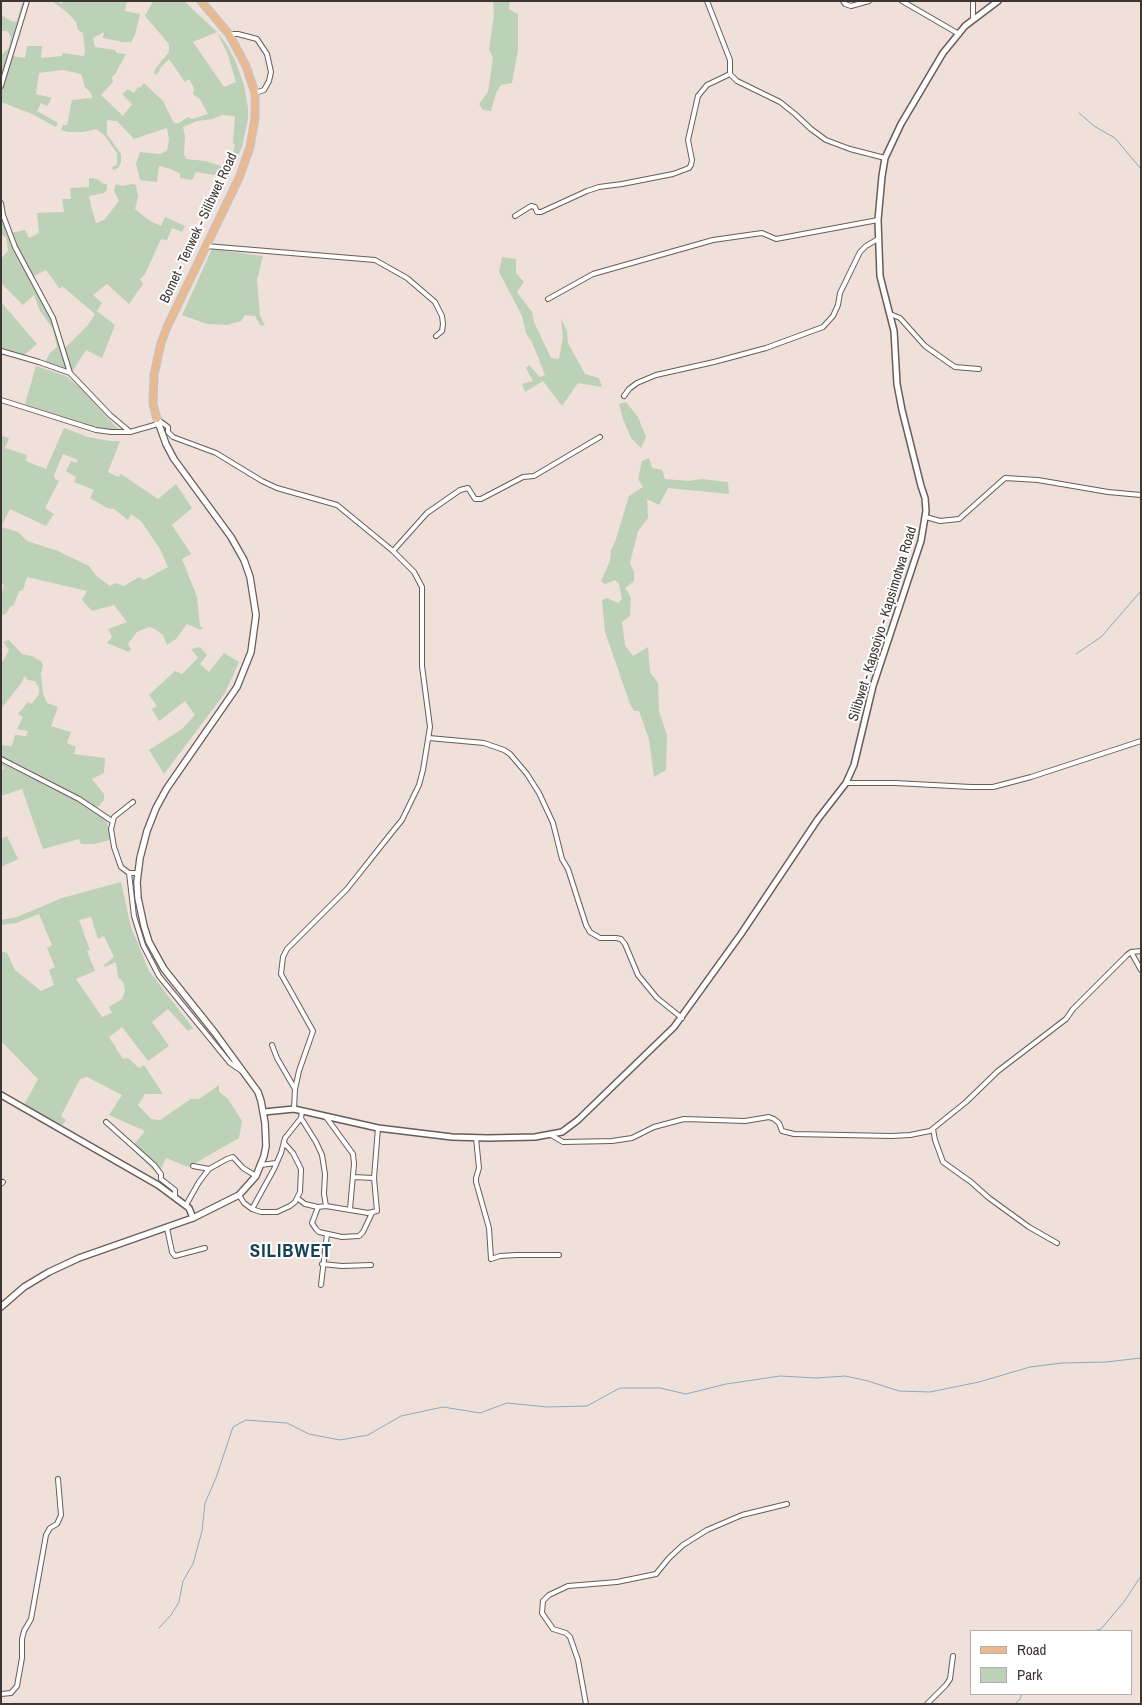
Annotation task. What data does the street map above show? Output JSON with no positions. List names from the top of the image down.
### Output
{
  "streets": {
    "main road": ["Bomet - Tenwek - Silibwet Road"],
    "street": ["Silibwet - Kapsoiyo - Kapsimotwa Road"]
  },
  "districts": ["SILIBWET"],
  "legend": ["Road", "Park"]
}
